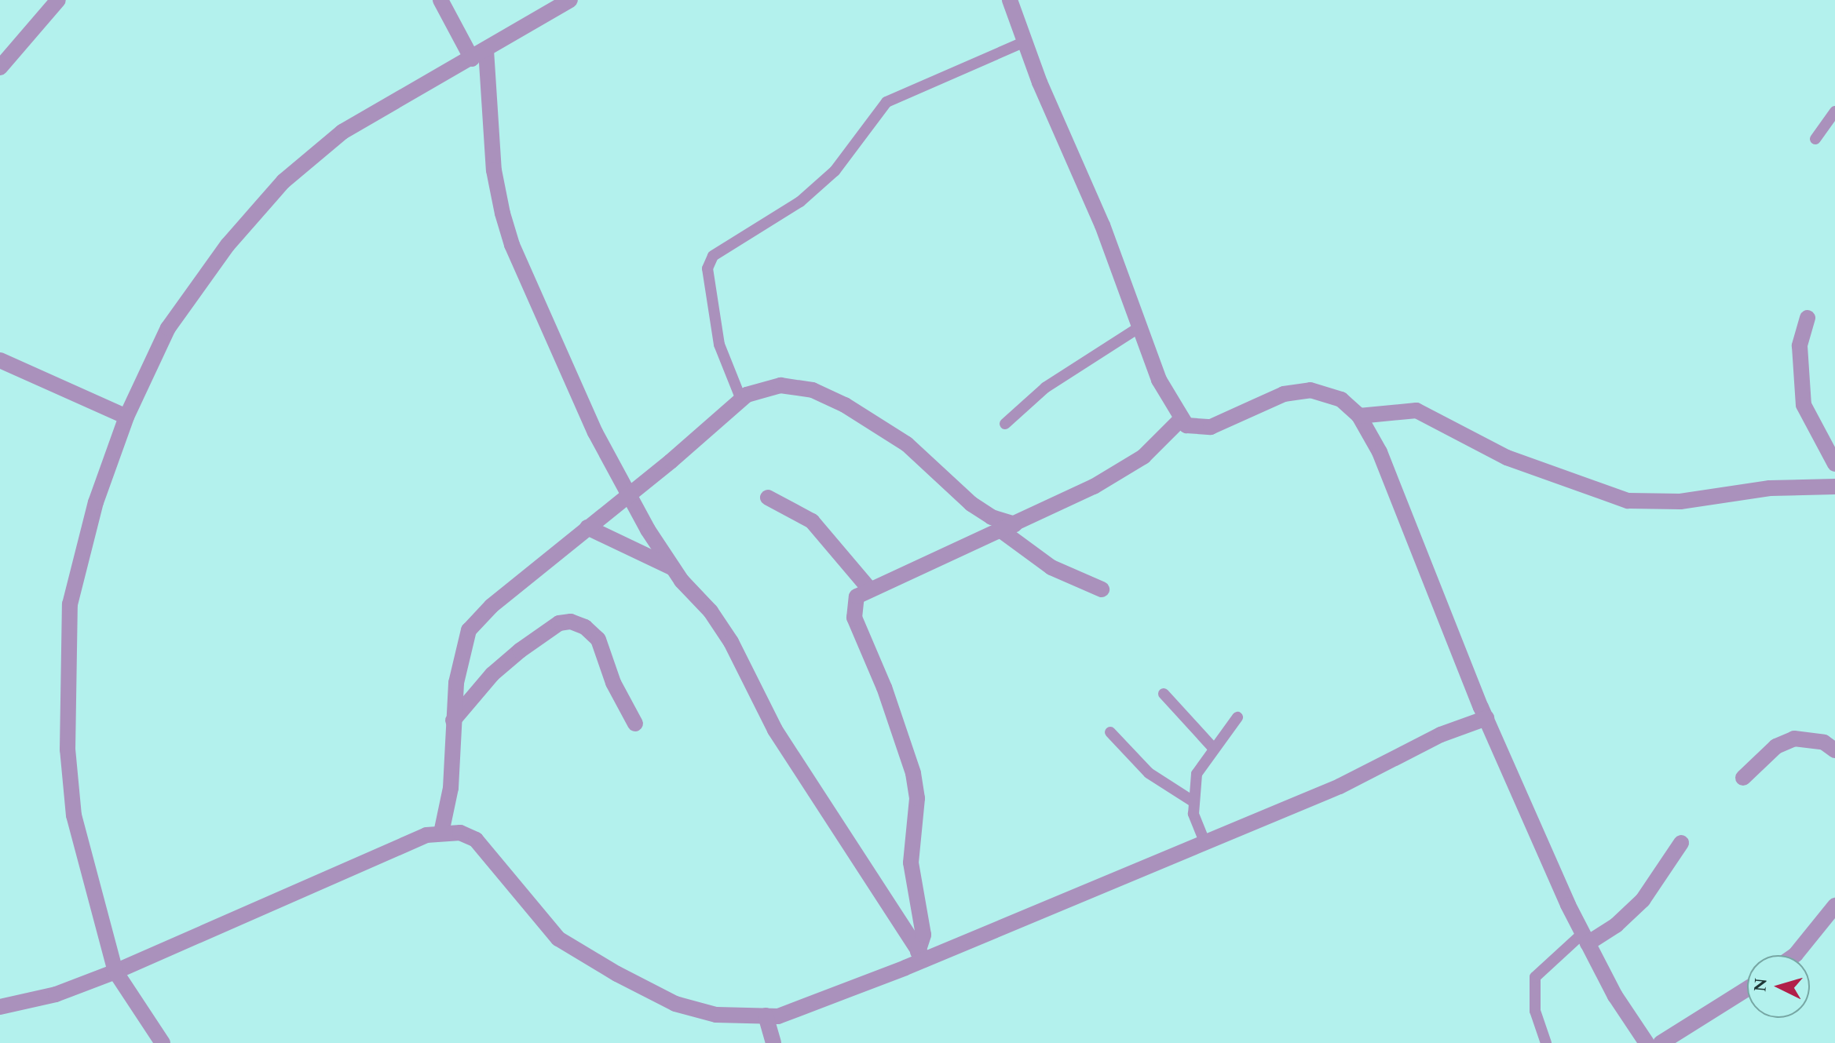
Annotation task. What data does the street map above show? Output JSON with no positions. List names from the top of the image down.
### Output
{
  "north": "left"
}
